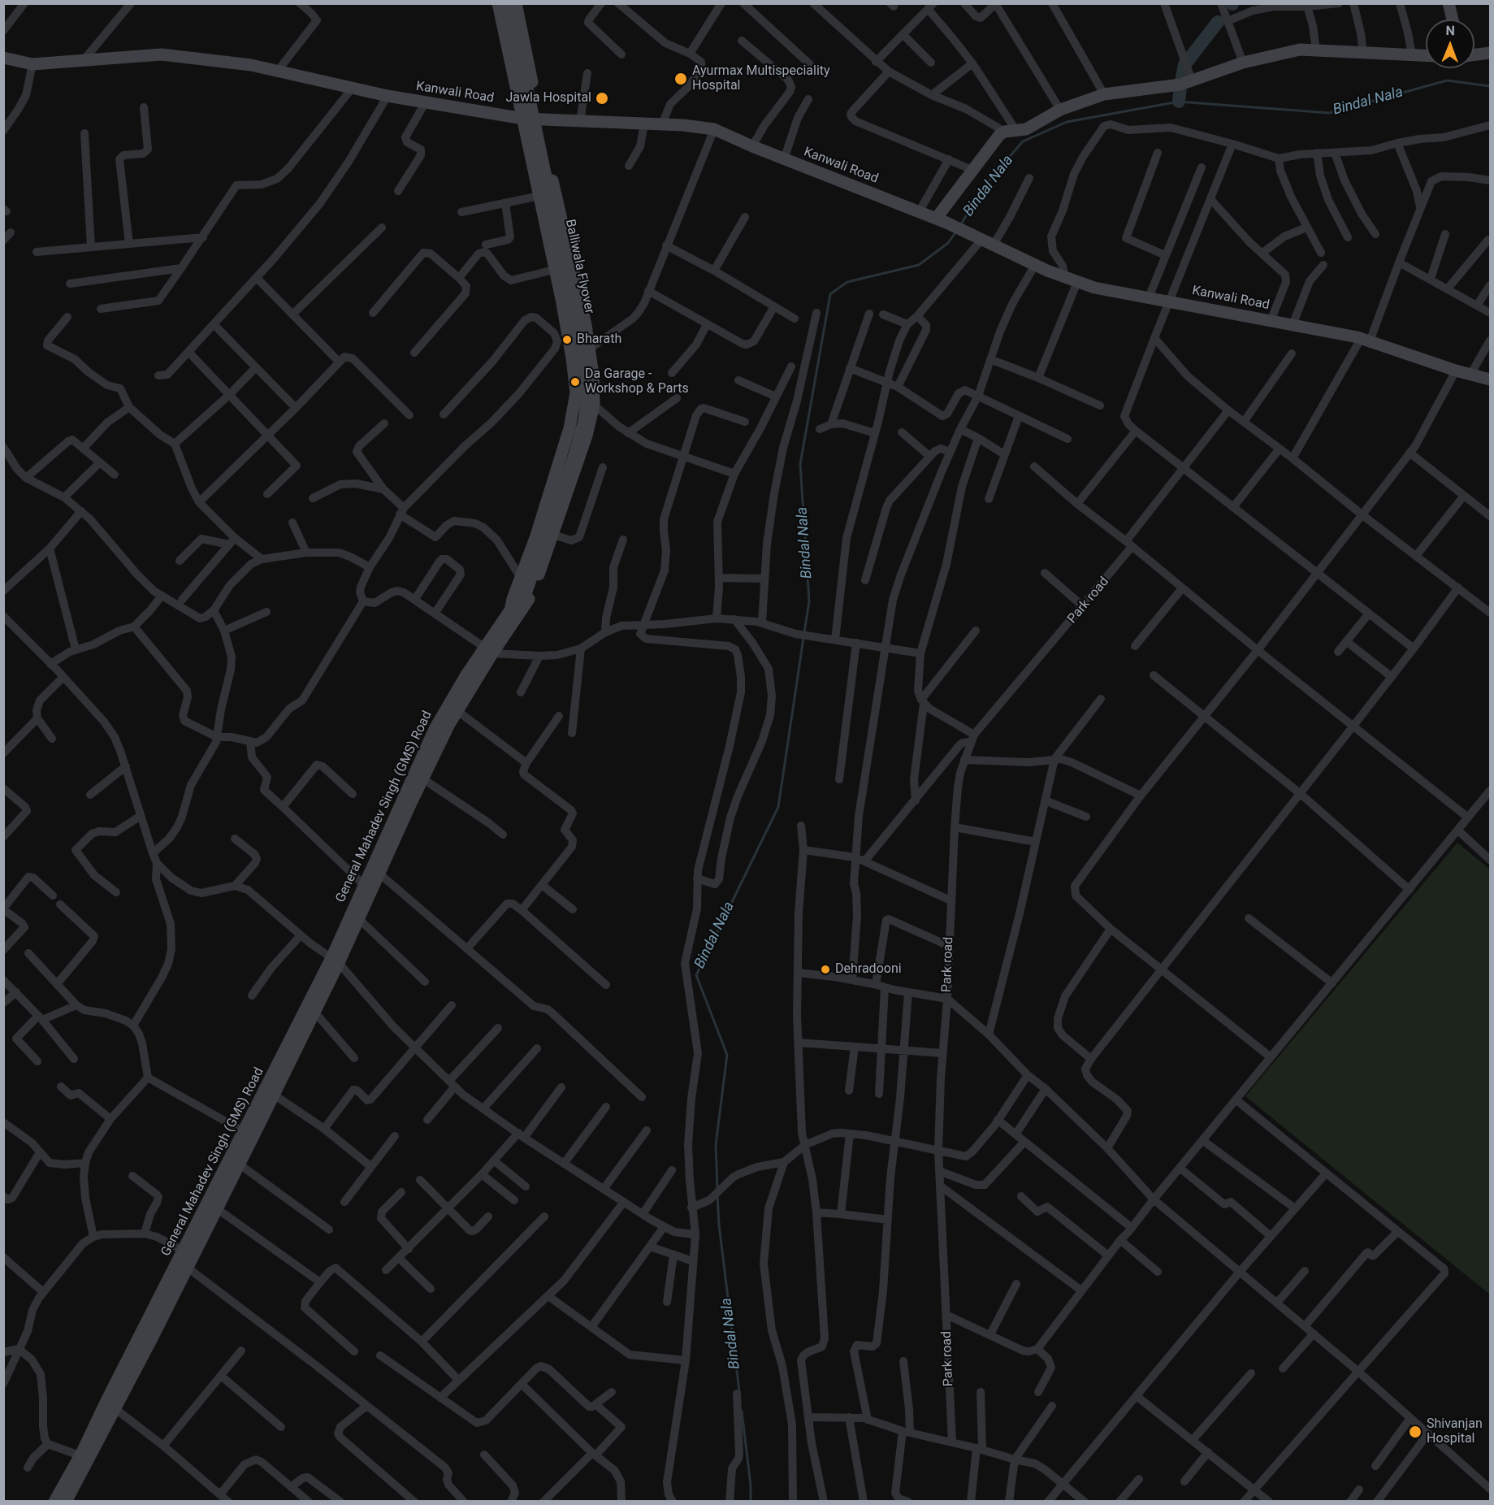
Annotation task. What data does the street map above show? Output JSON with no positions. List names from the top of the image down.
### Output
{
  "streets": {
    "street": [
      "Kanwali Road",
      "Balliwala Flyover",
      "Park road",
      "General Mahadev Singh (GMS) Road"
    ]
  },
  "crossings": [
    ["Kanwali Road", "General Mahadev Singh (GMS) Road"],
    ["Balliwala Flyover", "General Mahadev Singh (GMS) Road"]
  ],
  "water": ["Bindal Nala"],
  "places": [
    "Ayurmax Multispeciality Hospital",
    "Jawla Hospital",
    "Bharath",
    "Da Garage - Workshop & Parts",
    "Dehradooni",
    "Shivanjan Hospital"
  ],
  "north": "top"
}
